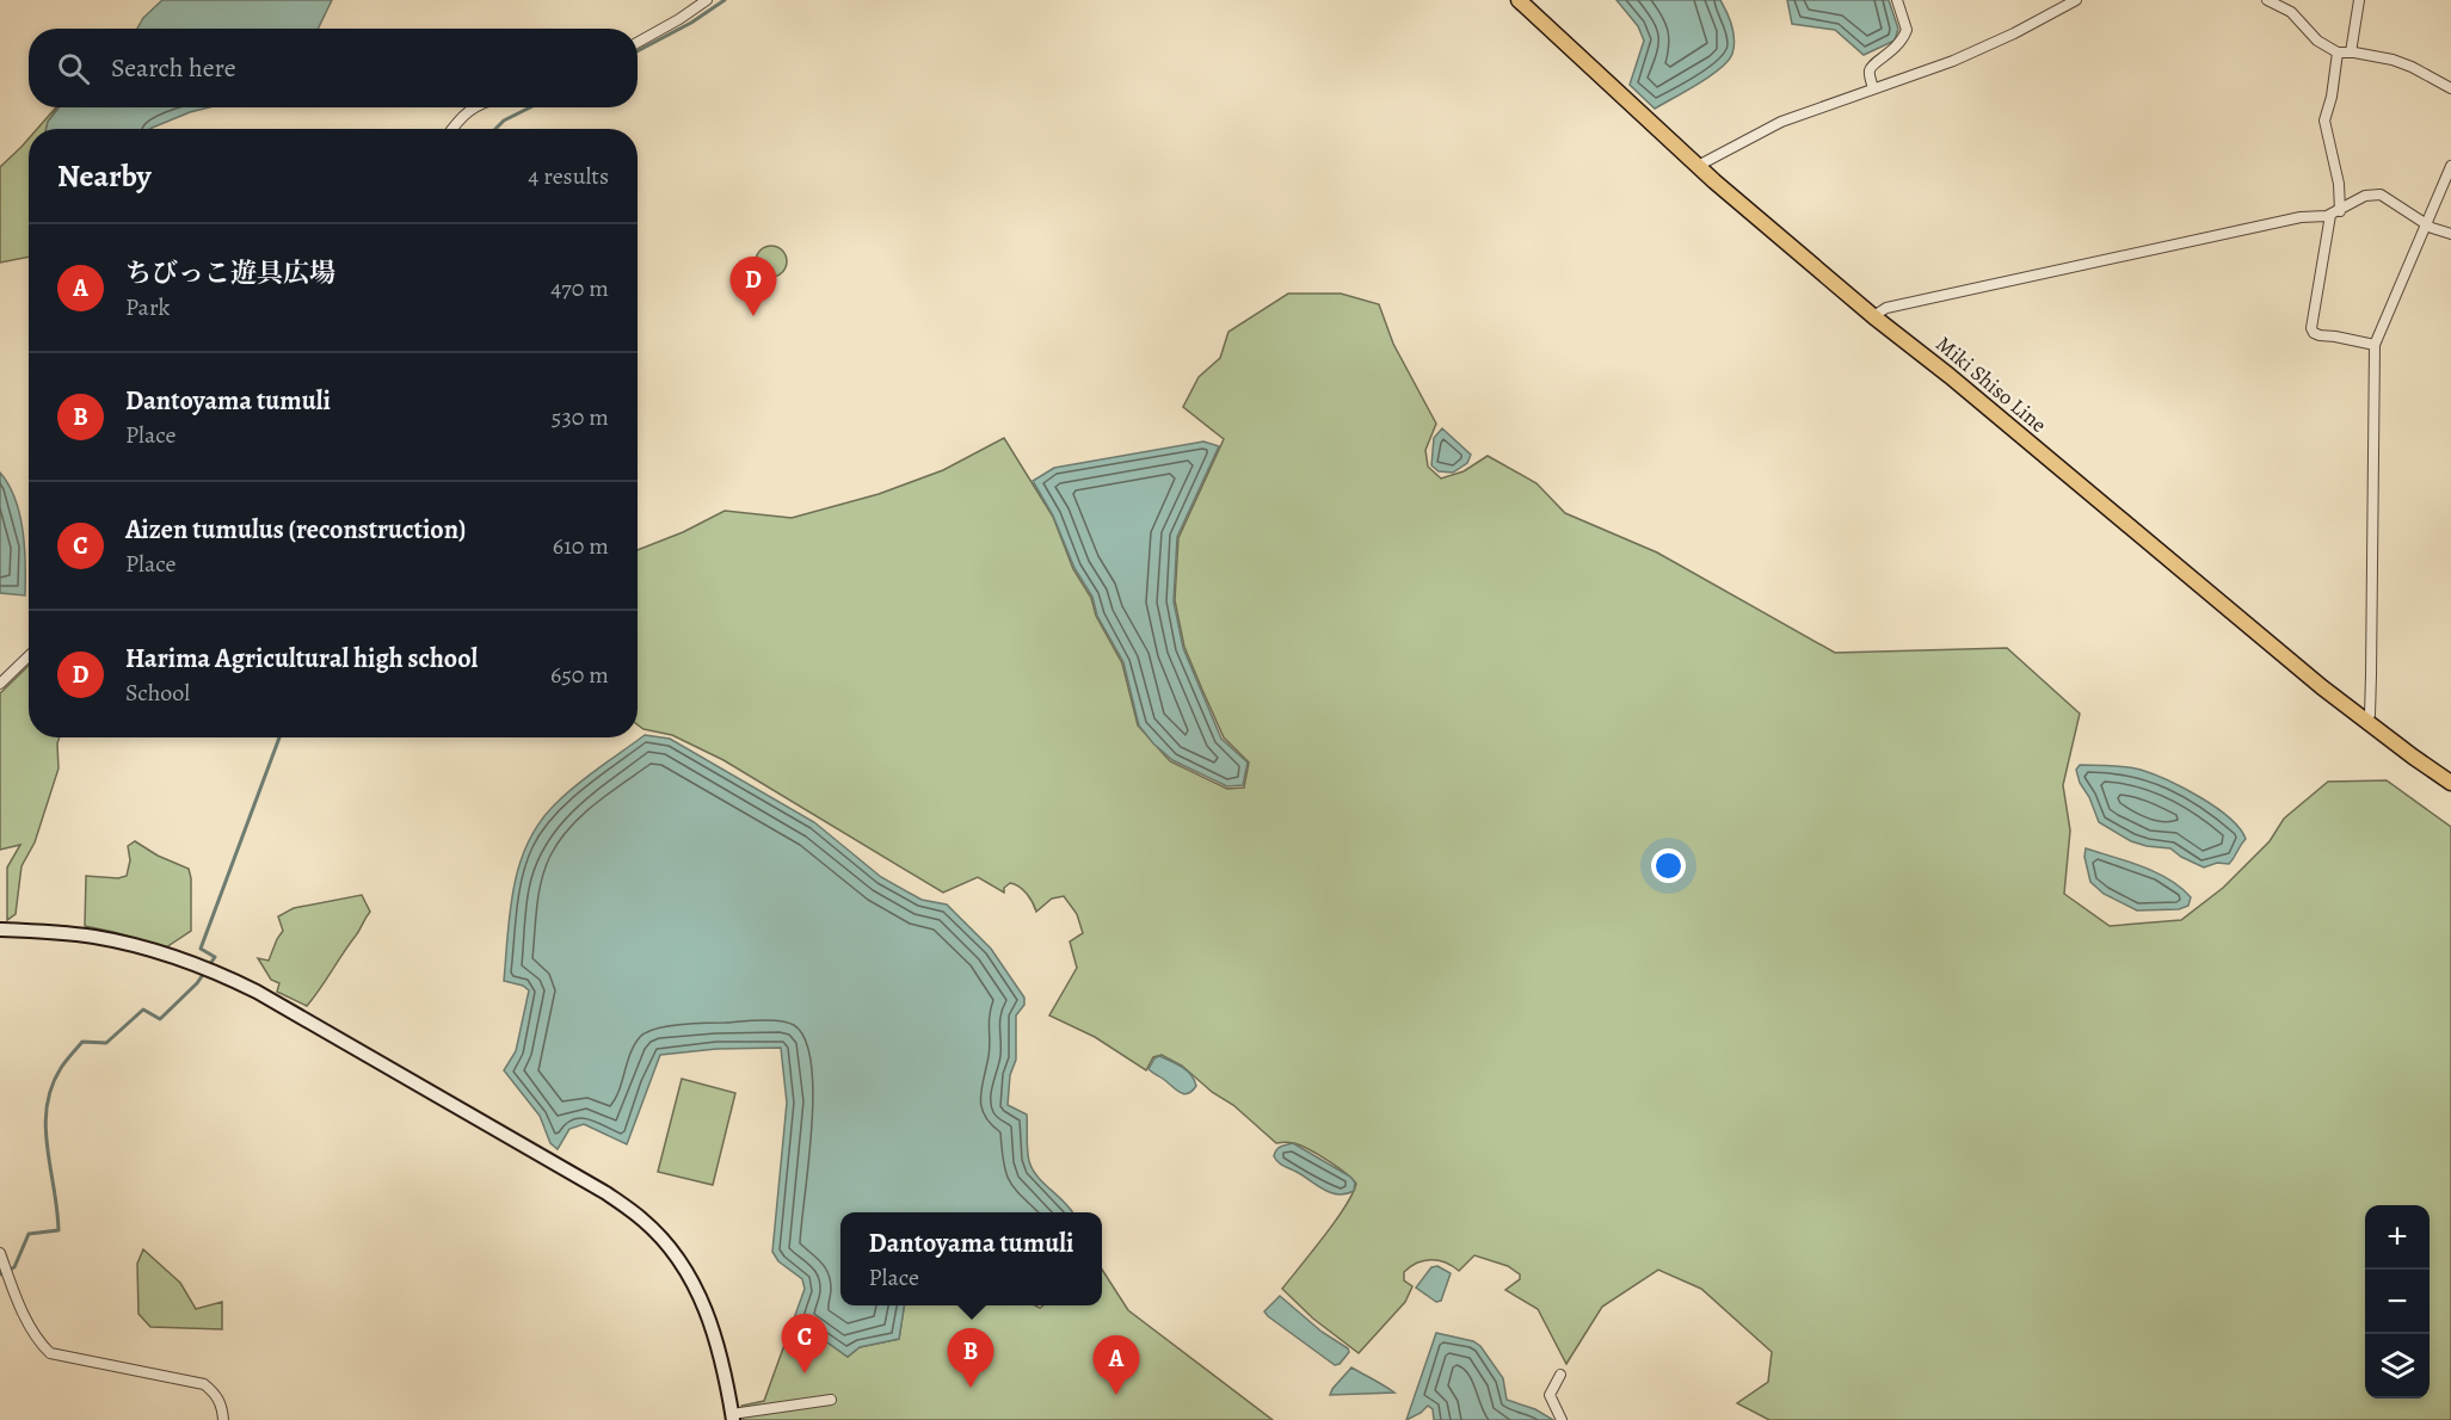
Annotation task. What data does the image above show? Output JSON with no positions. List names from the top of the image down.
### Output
{
  "streets": {
    "main road": ["Miki Shiso Line"]
  },
  "page": {
    "search": "Search here",
    "heading": ["Nearby", "4 results"],
    "list": [
      {
        "mark": "A",
        "name": "ちびっこ遊具広場",
        "note": "Park",
        "value": "470 m"
      },
      {
        "mark": "B",
        "name": "Dantoyama tumuli",
        "note": "Place",
        "value": "530 m"
      },
      {
        "mark": "C",
        "name": "Aizen tumulus (reconstruction)",
        "note": "Place",
        "value": "610 m"
      },
      {
        "mark": "D",
        "name": "Harima Agricultural high school",
        "note": "School",
        "value": "650 m"
      }
    ],
    "pins": [
      "D",
      "C",
      "B",
      "A"
    ],
    "map_buttons": ["+", "−"],
    "popup": ["Dantoyama tumuli", "Place"]
  }
}
